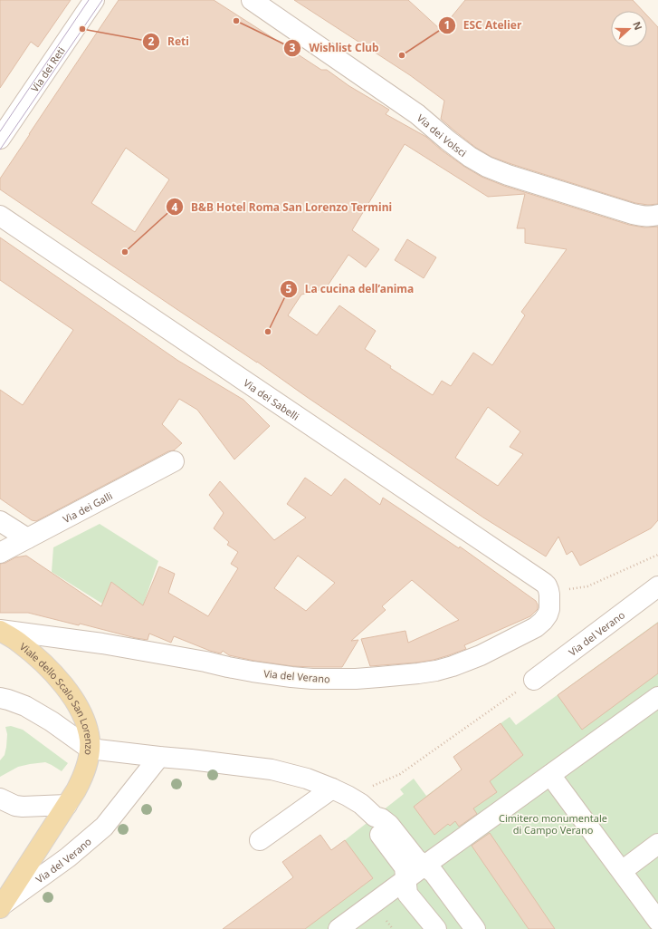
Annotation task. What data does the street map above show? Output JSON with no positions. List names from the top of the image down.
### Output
{
  "streets": {
    "main road": ["Viale dello Scalo San Lorenzo"],
    "street": [
      "Via dei Reti",
      "Via dei Volsci",
      "Via dei Sabelli",
      "Via dei Galli",
      "Via del Verano"
    ]
  },
  "crossings": [
    ["Via dei Sabelli", "Via del Verano"],
    ["Via del Verano", "Viale dello Scalo San Lorenzo"]
  ],
  "parks": ["Cimitero monumentale di Campo Verano"],
  "places": [
    "Wishlist Club",
    "Reti",
    "ESC Atelier",
    "B&B Hotel Roma San Lorenzo Termini",
    "La cucina dell’anima"
  ],
  "north": "right"
}
